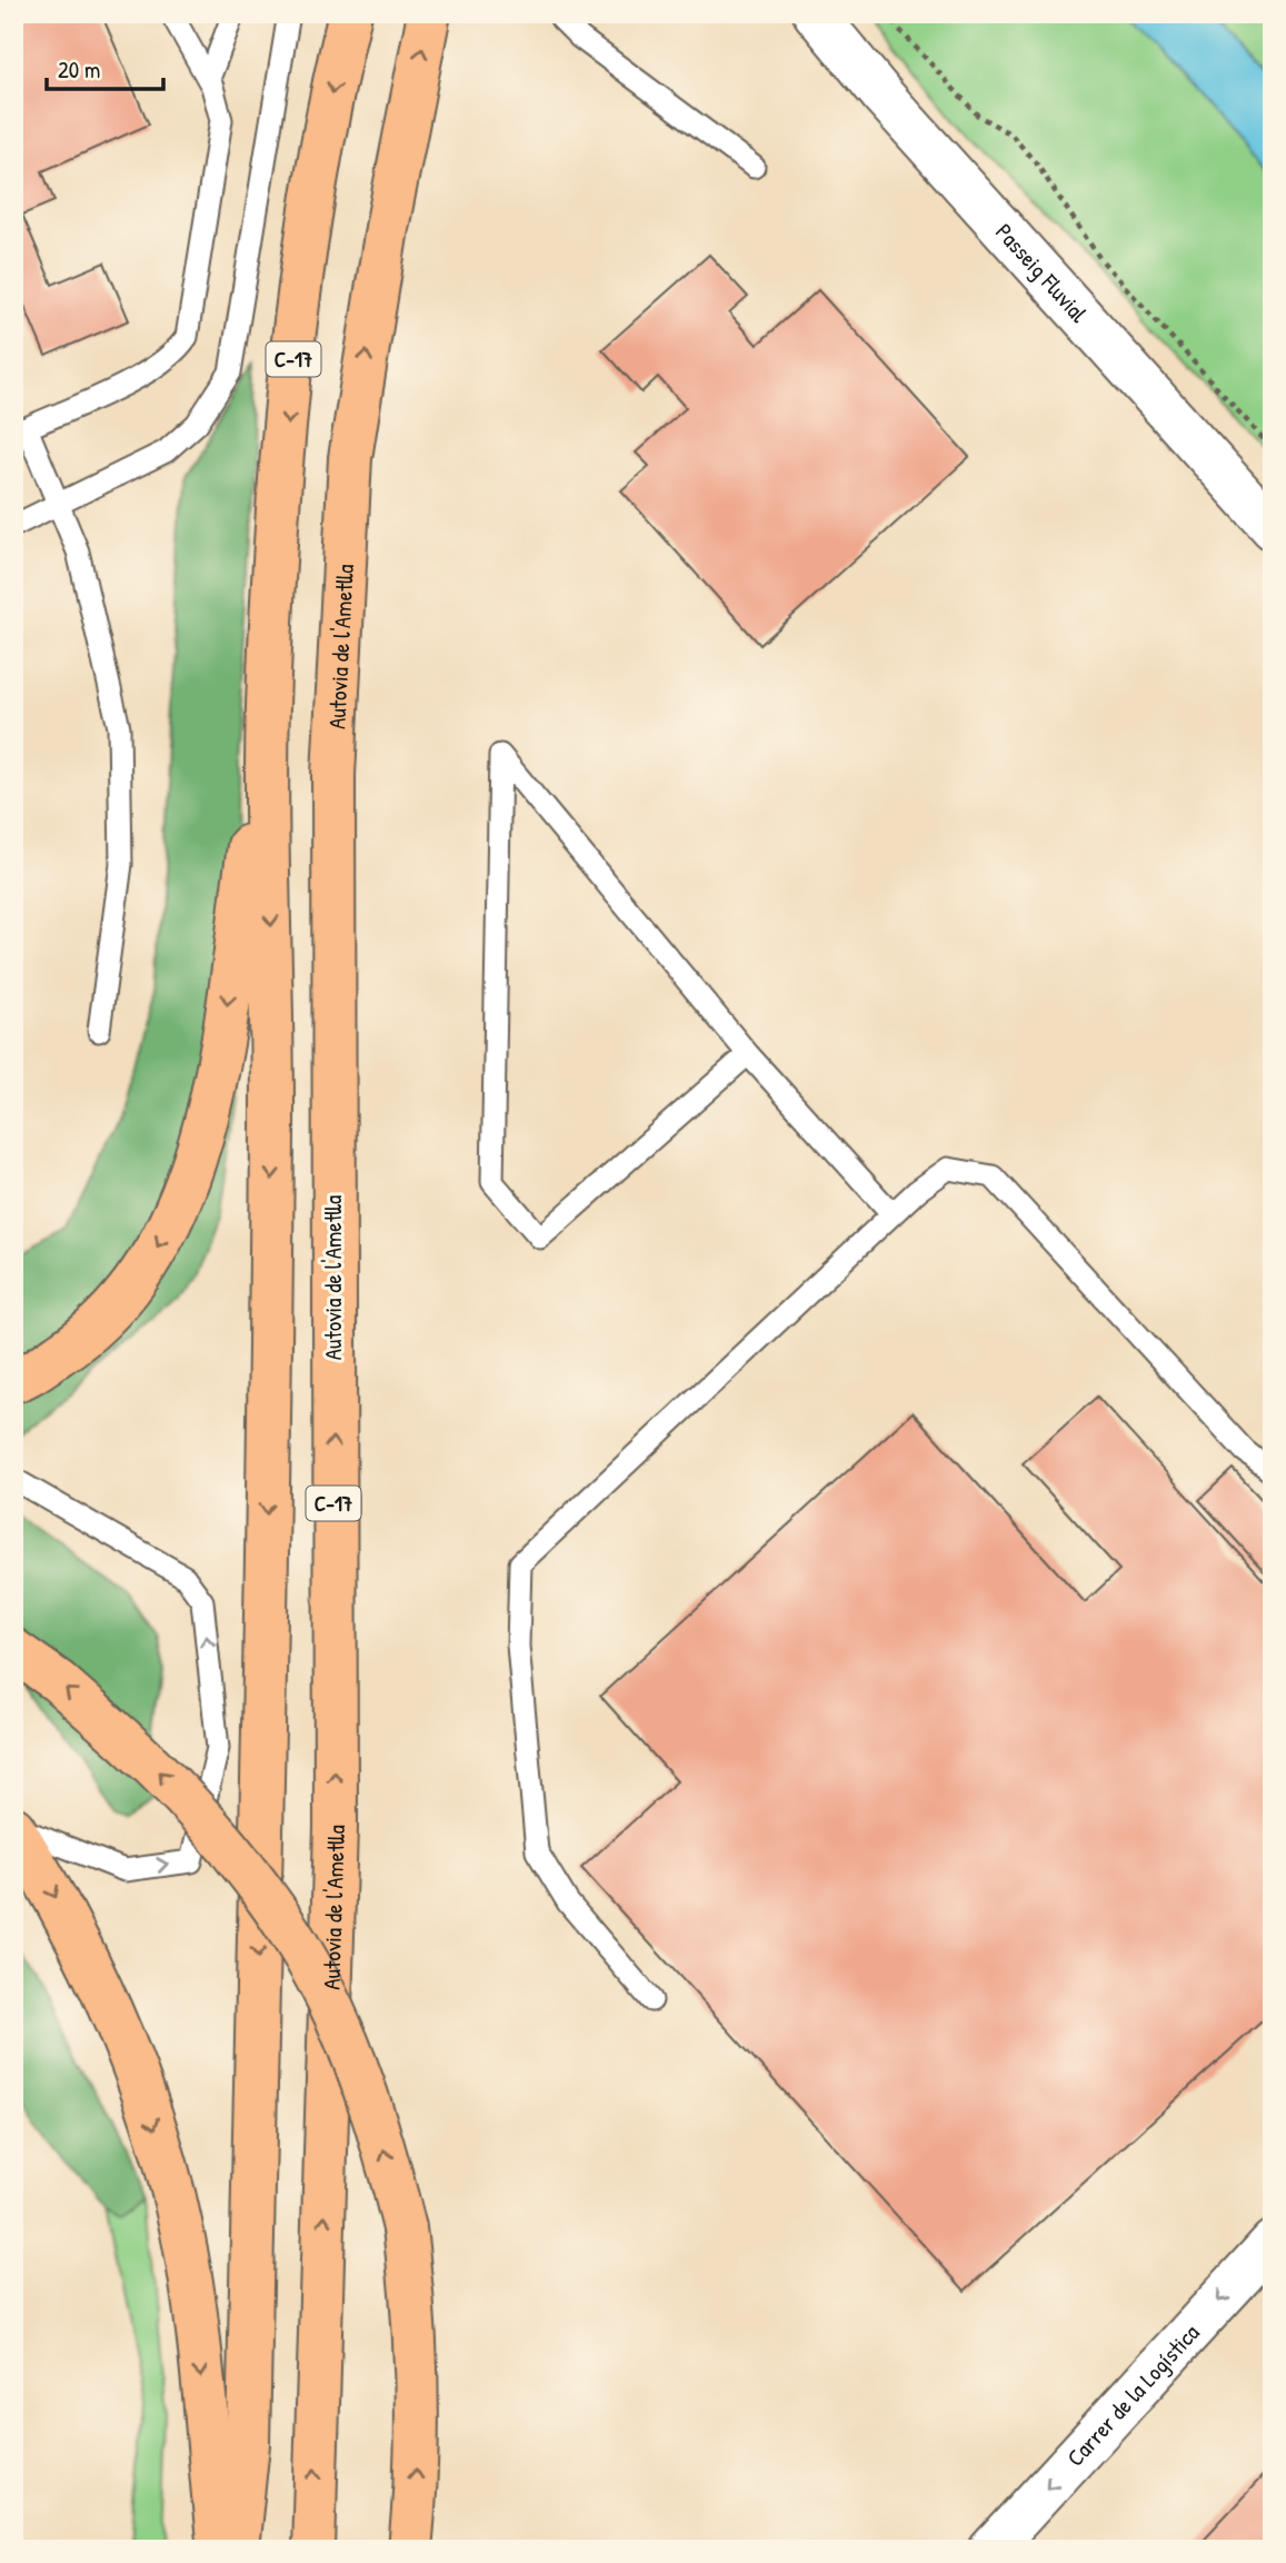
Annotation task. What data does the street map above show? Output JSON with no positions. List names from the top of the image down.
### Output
{
  "streets": {
    "highway": ["C-17", "Autovia de l'Ametlla"],
    "street": ["Passeig Fluvial", "Carrer de la Logística"]
  },
  "one_way": ["Carrer de la Logística"],
  "scale_bar": "20 m"
}
